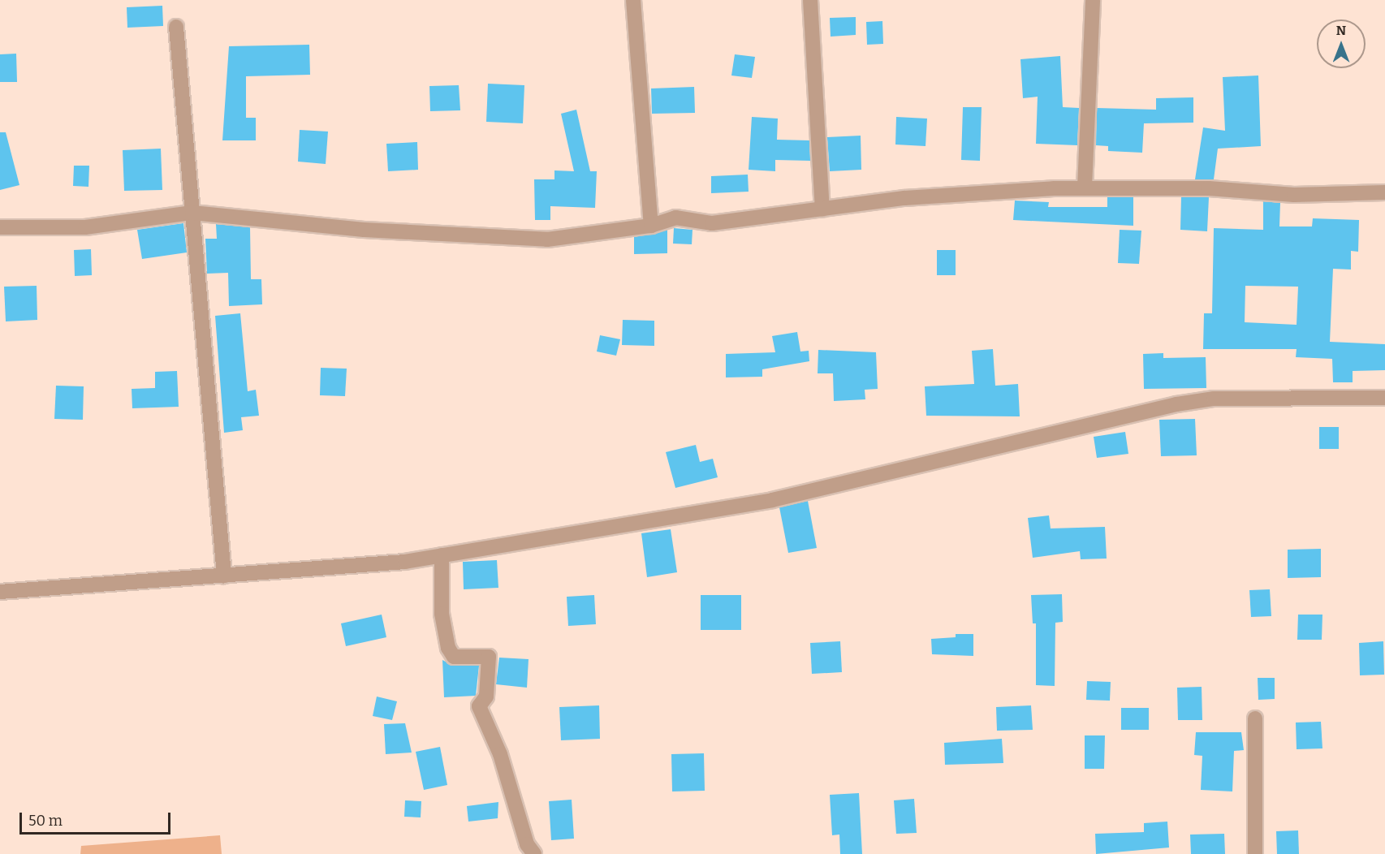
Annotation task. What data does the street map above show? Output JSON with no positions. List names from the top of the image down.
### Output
{
  "scale_bar": "50 m",
  "north": "top"
}
